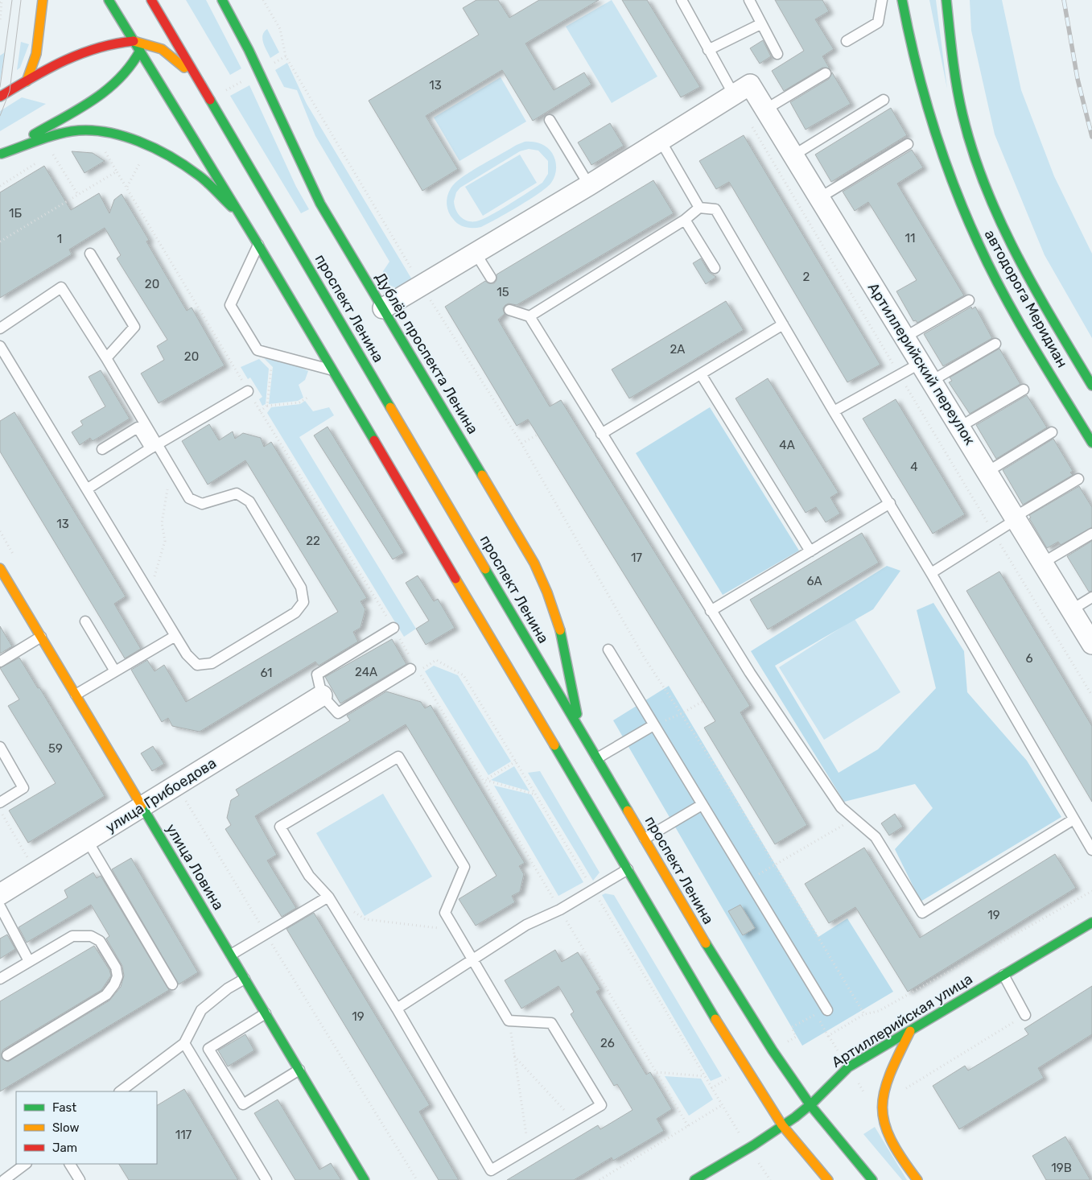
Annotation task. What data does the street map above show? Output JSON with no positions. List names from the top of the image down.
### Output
{
  "streets": {
    "main road": [
      "автодорога Меридиан",
      "проспект Ленина",
      "Дублёр проспекта Ленина",
      "улица Ловина",
      "Артиллерийская улица"
    ],
    "street": ["Артиллерийский переулок", "улица Грибоедова"]
  },
  "crossings": [
    ["проспект Ленина", "Дублёр проспекта Ленина"],
    ["проспект Ленина", "Артиллерийская улица"],
    ["улица Грибоедова", "улица Ловина"]
  ],
  "house_numbers": [
    "13",
    "1Б",
    "11",
    "1",
    "2",
    "20",
    "15",
    "2А",
    "20",
    "4А",
    "4",
    "13",
    "22",
    "17",
    "6А",
    "6",
    "24А",
    "61",
    "59",
    "19",
    "19",
    "26",
    "117",
    "19В"
  ],
  "legend": ["Fast", "Slow", "Jam"]
}
